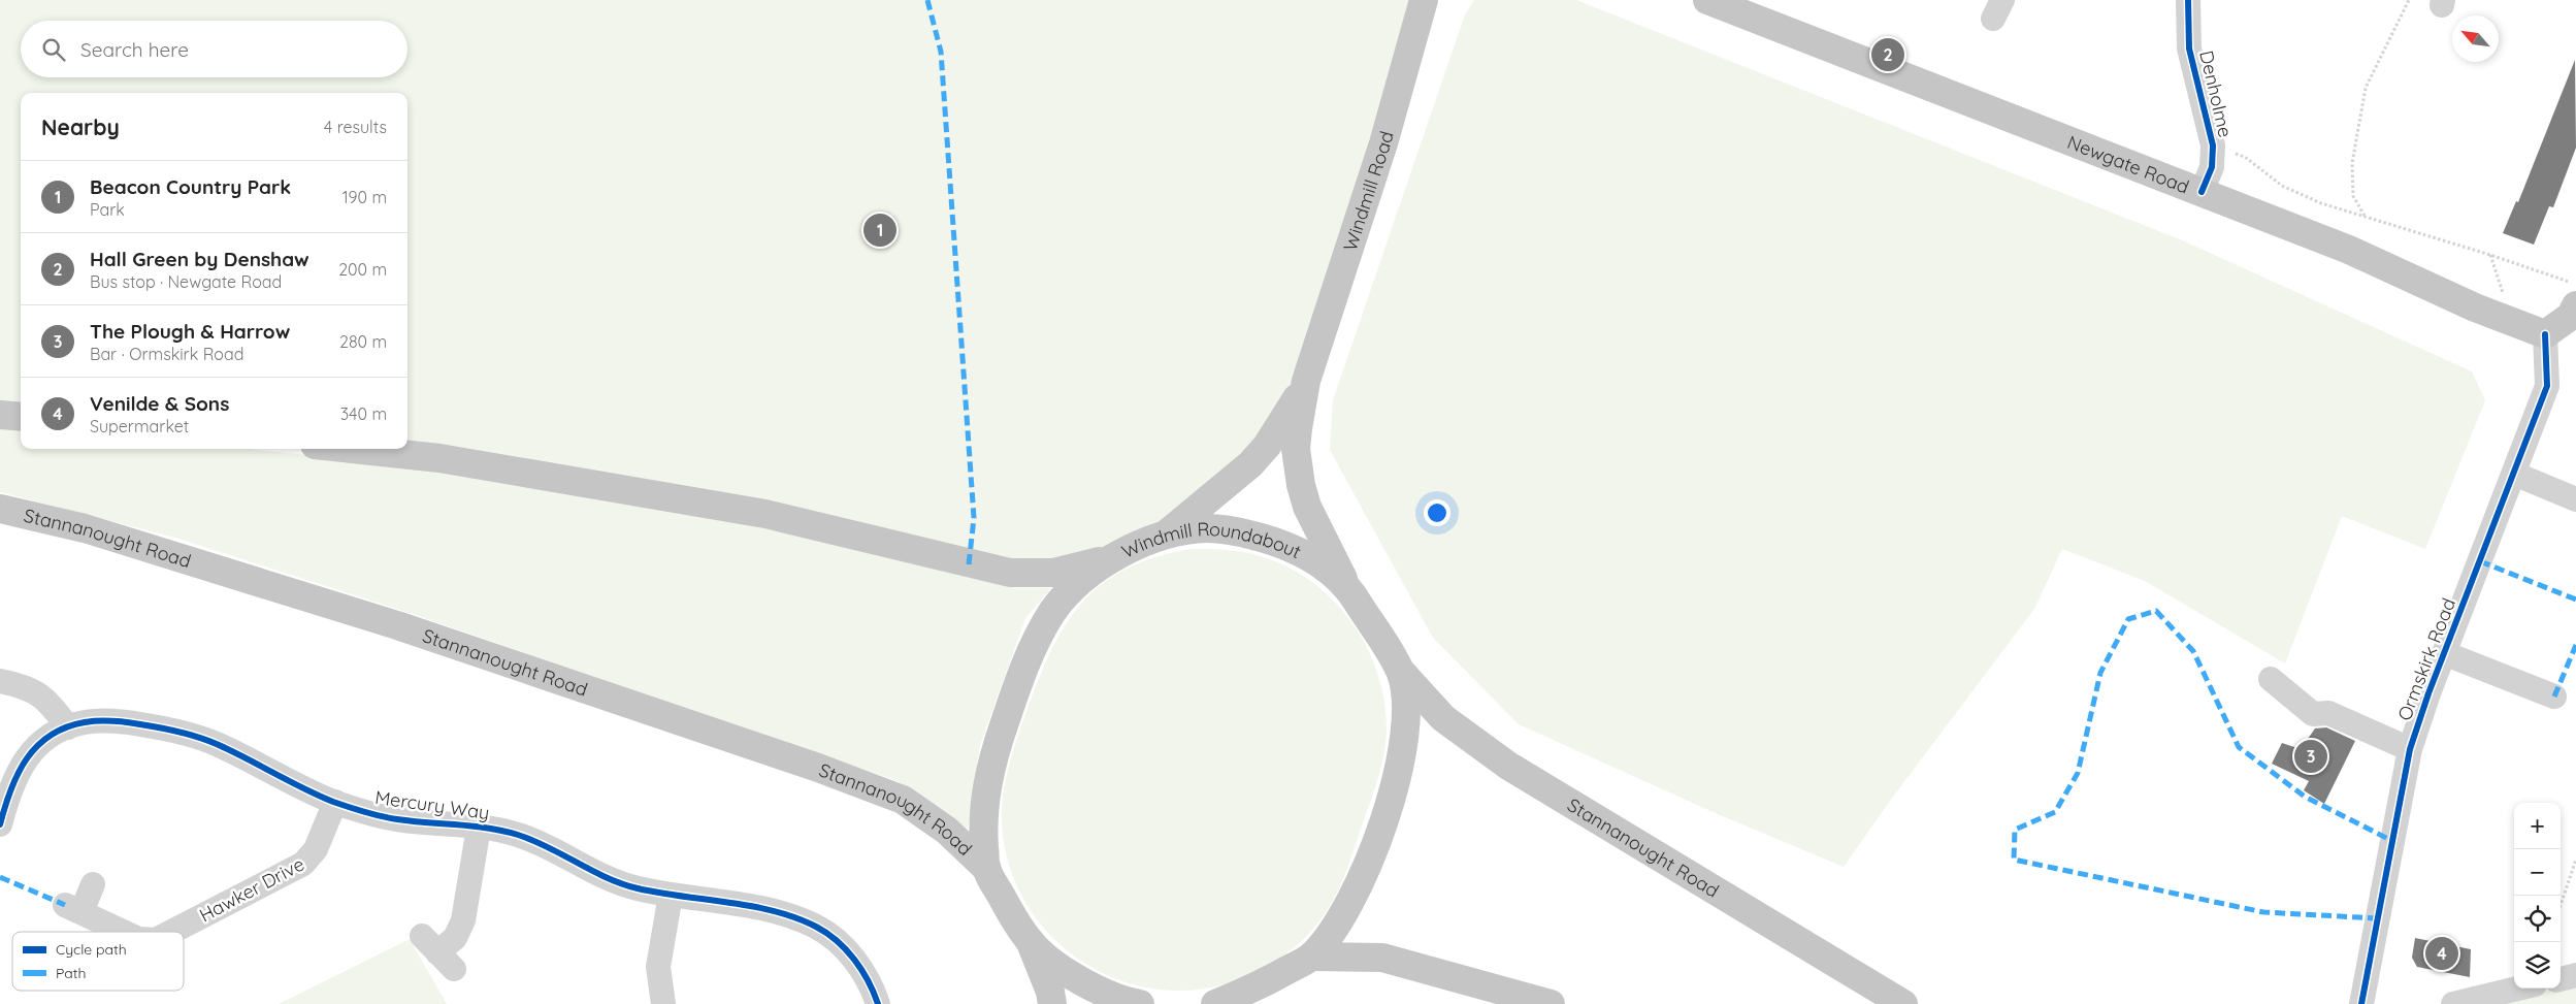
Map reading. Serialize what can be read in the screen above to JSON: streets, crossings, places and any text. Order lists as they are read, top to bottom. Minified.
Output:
{"streets":{"main road":["Newgate Road","Windmill Road","Stannanought Road","Windmill Roundabout"],"street":["Denholme","Ormskirk Road","Mercury Way","Hawker Drive"]},"crossings":[["Denholme","Newgate Road"],["Newgate Road","Ormskirk Road"],["Windmill Road","Windmill Roundabout"],["Stannanought Road","Windmill Roundabout"],["Mercury Way","Hawker Drive"]],"legend":["Cycle path","Path"],"north":"top left","page":{"search":"Search here","pins":["2","1","3","4"],"heading":["Nearby","4 results"],"list":[{"mark":"1","name":"Beacon Country Park","note":"Park","value":"190 m"},{"mark":"2","name":"Hall Green by Denshaw","note":"Bus stop · Newgate Road","value":"200 m"},{"mark":"3","name":"The Plough & Harrow","note":"Bar · Ormskirk Road","value":"280 m"},{"mark":"4","name":"Venilde & Sons","note":"Supermarket","value":"340 m"}],"map_buttons":["+","−"]}}
